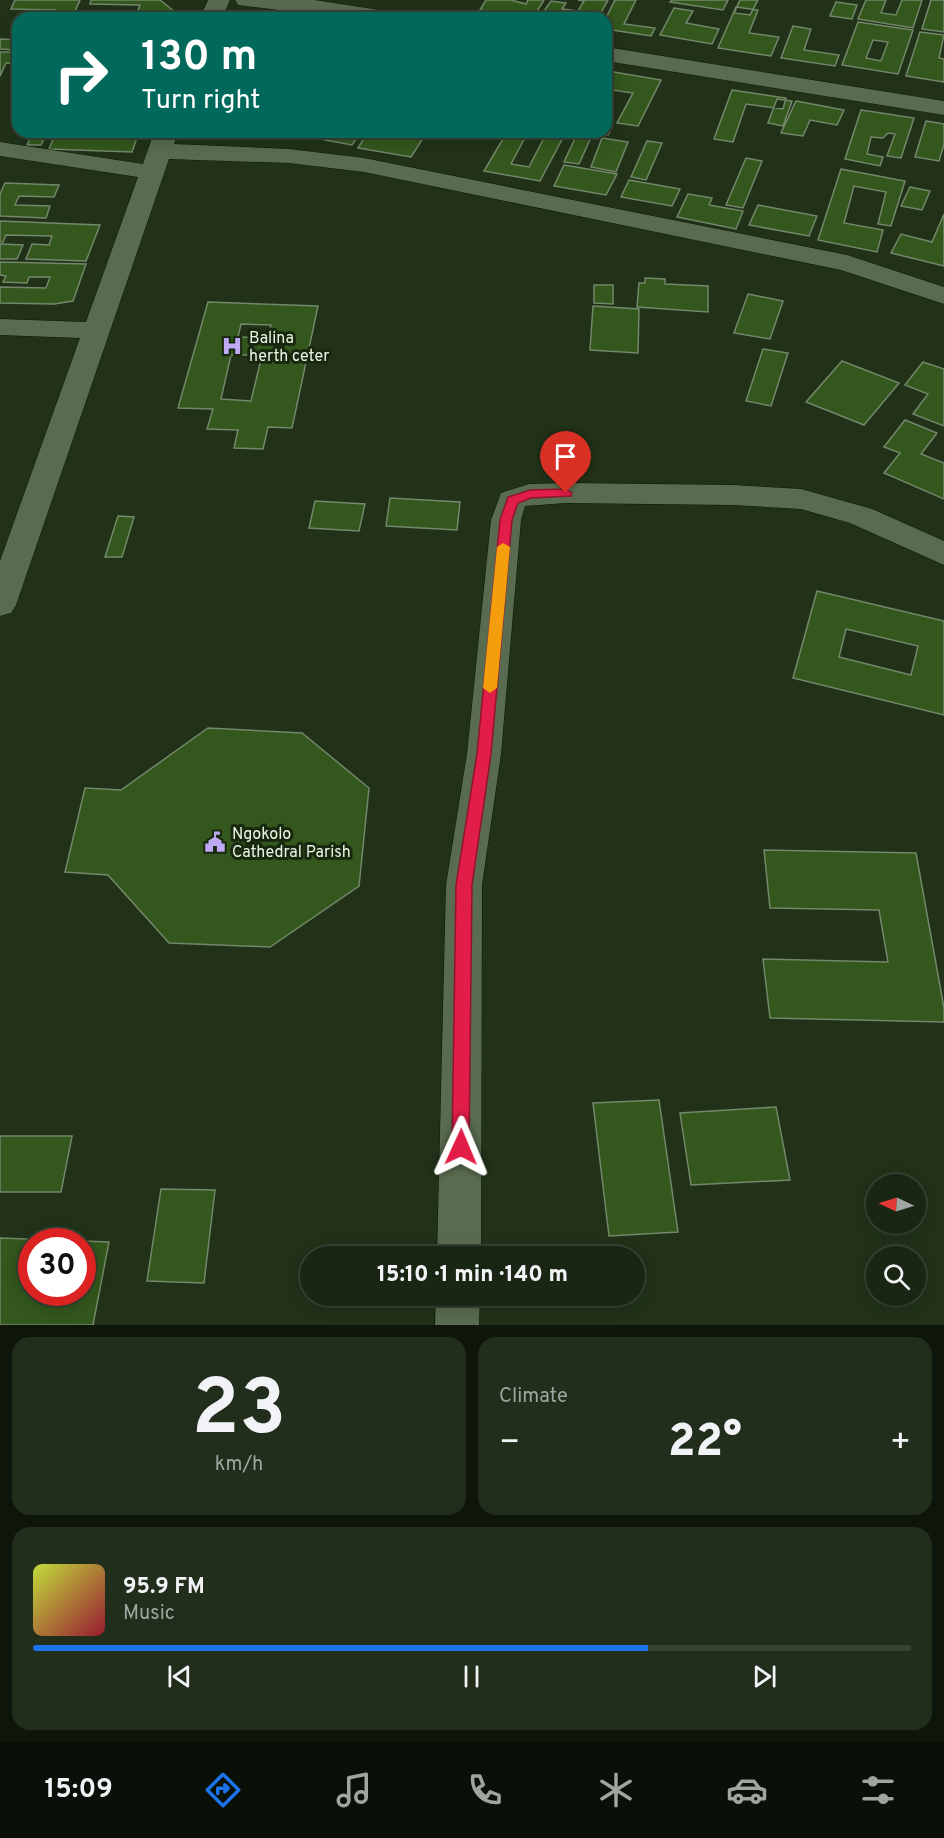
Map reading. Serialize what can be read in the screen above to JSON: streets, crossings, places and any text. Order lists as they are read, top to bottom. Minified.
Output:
{"places":{"hospital":["Balina herth ceter"],"public building":["Ngokolo Cathedral Parish"]},"north":"left","page":{"turn":["130 m","Turn right"],"limit":"30","trip":"15:10 · 1 min · 140 m","tile":[["23","km/h"],"Climate"],"heat":["−","22°","+"],"song":["95.9 FM","Music"],"tabs":"15:09"}}
